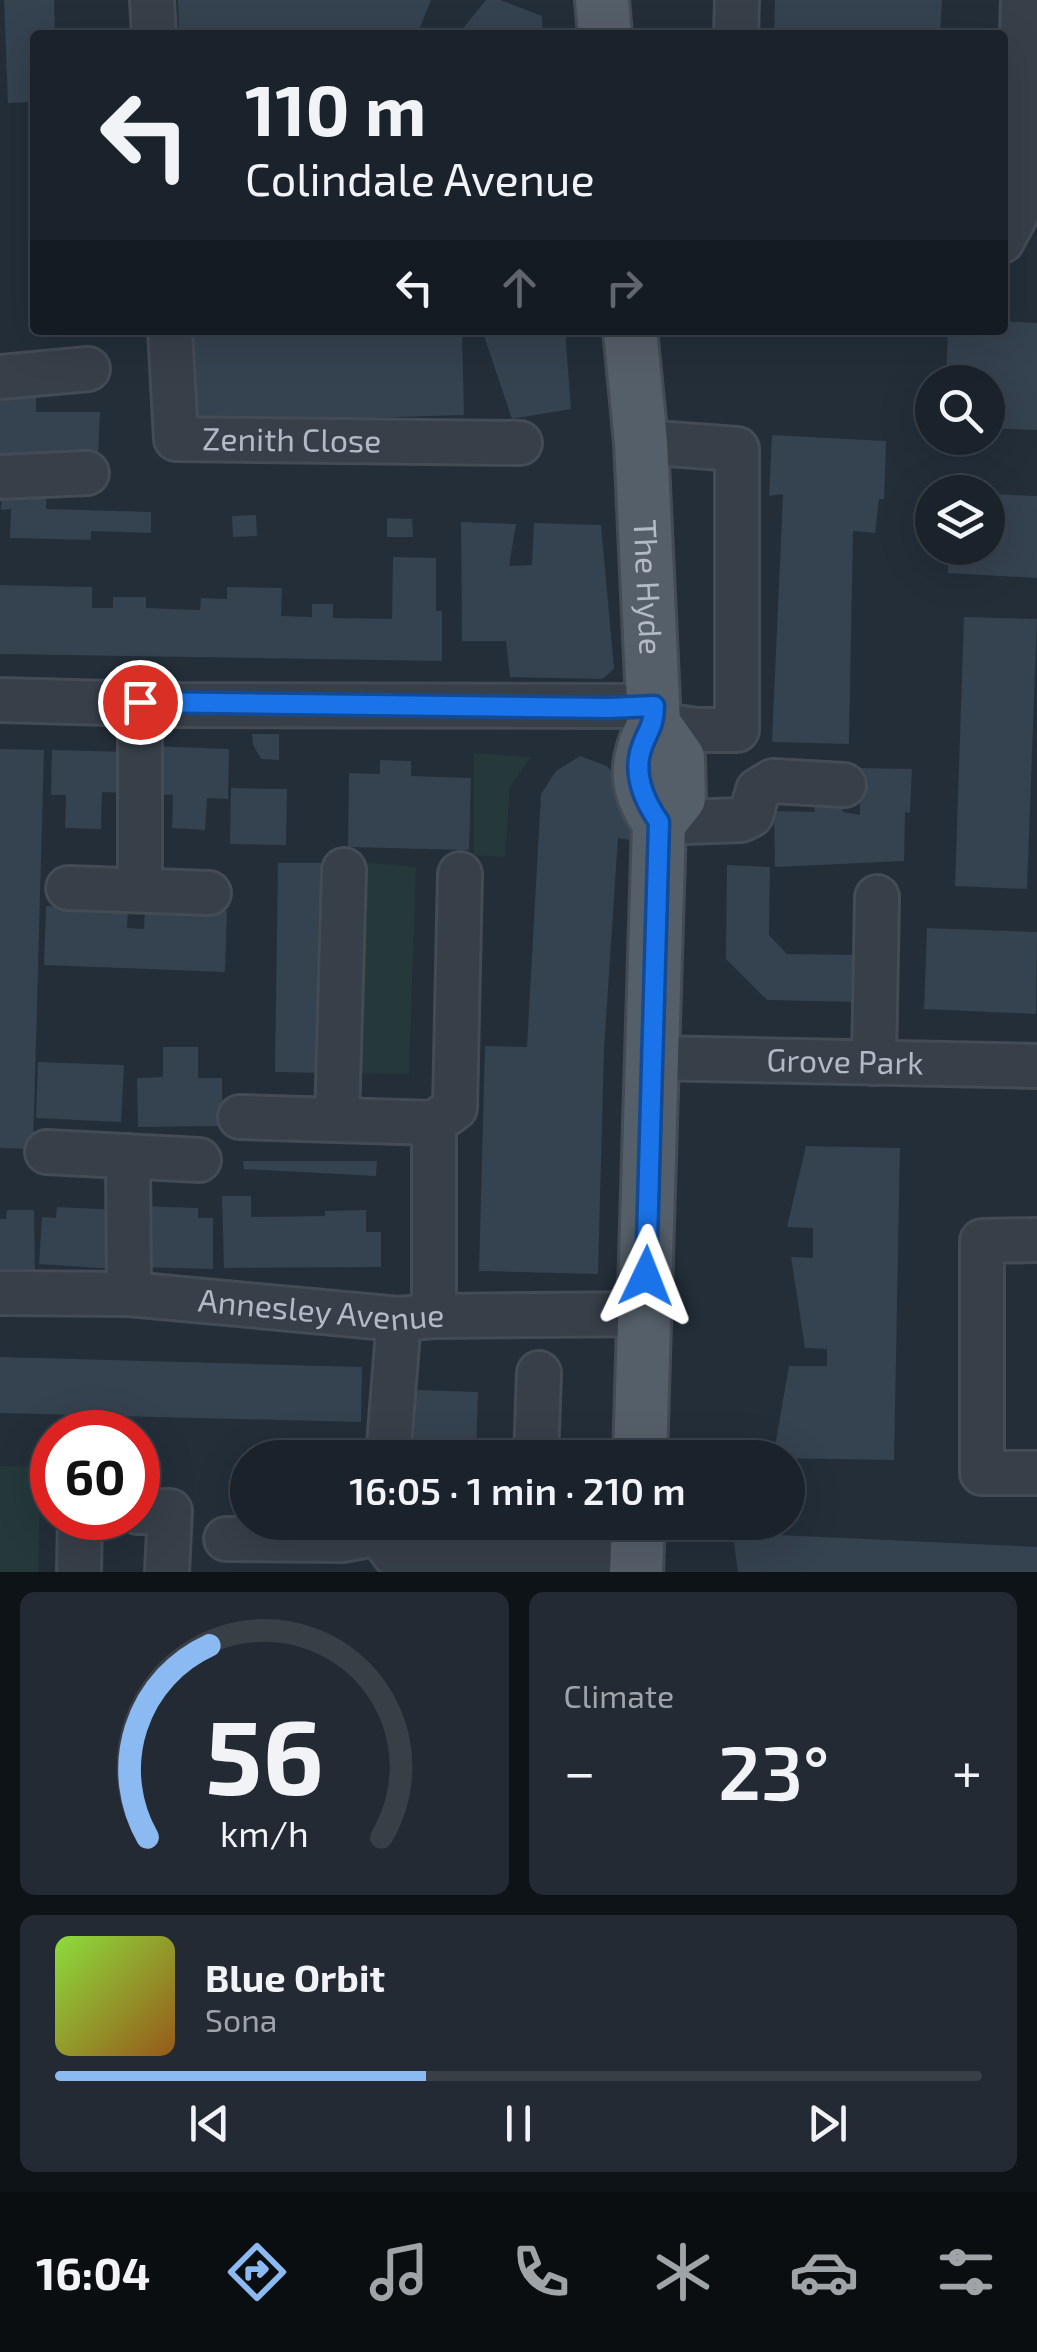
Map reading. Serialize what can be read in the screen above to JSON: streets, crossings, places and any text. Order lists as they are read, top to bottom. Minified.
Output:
{"streets":{"main road":["The Hyde"],"street":["Zenith Close","Grove Park","Annesley Avenue"]},"crossings":[["The Hyde","Grove Park"],["The Hyde","Annesley Avenue"]],"page":{"turn":["110 m","Colindale Avenue"],"limit":"60","trip":"16:05 · 1 min · 210 m","tile":"Climate","heat":["−","23°","+"],"song":["Blue Orbit","Sona"],"tabs":"16:04","gauge":["56","km/h"]}}
